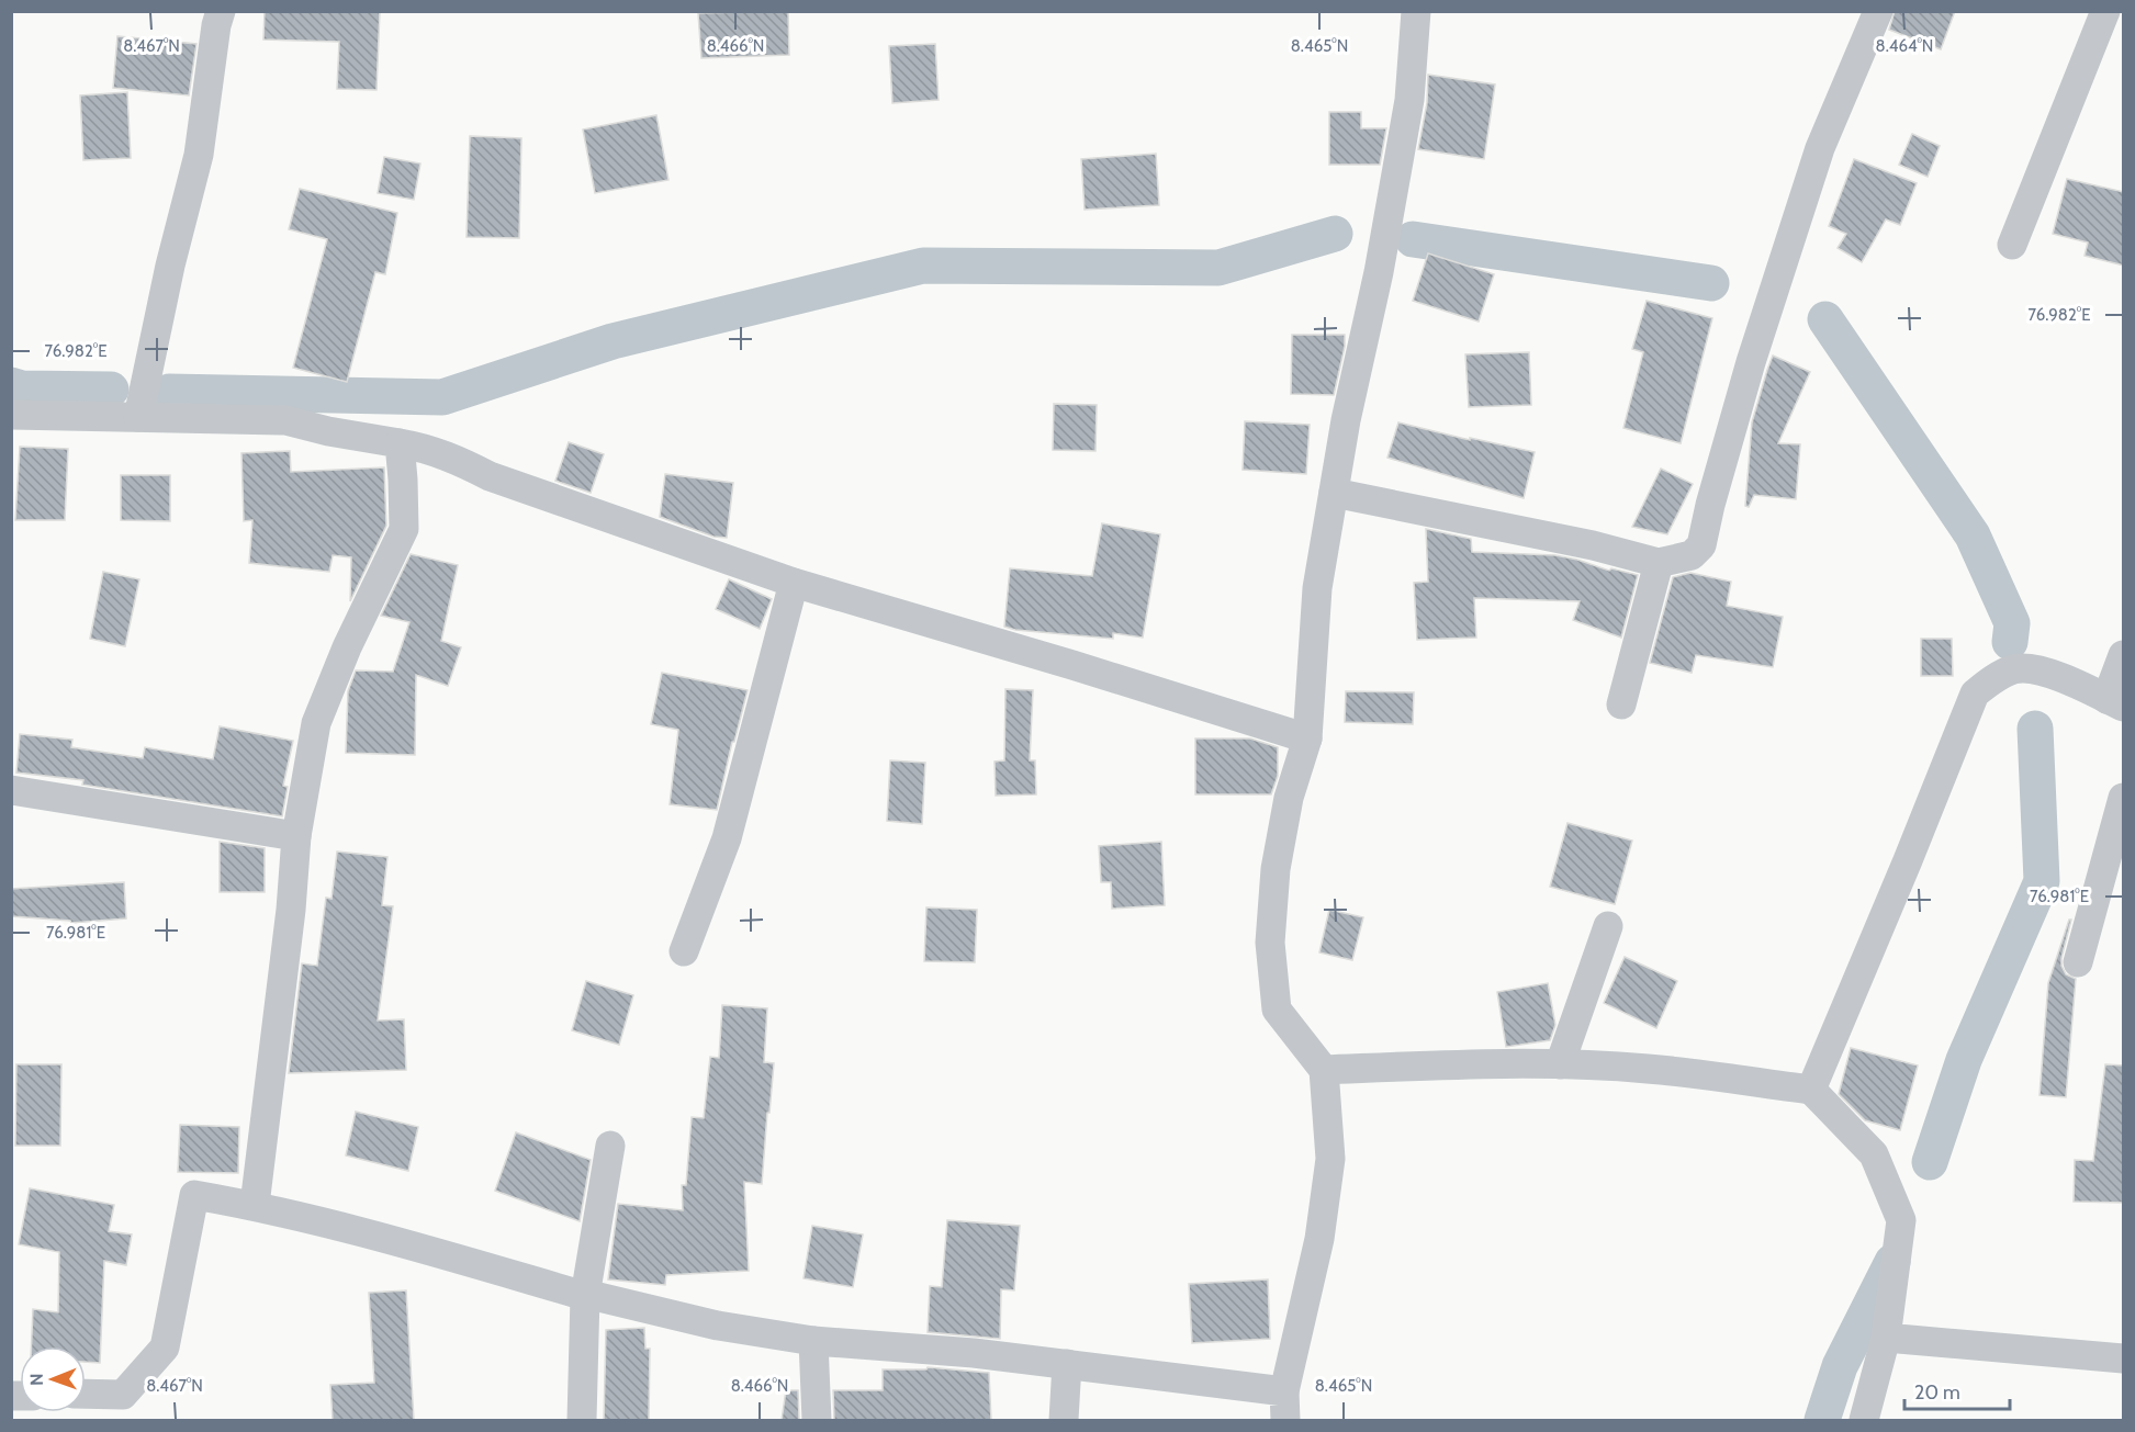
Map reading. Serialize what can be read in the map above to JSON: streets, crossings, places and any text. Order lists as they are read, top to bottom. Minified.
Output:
{"scale_bar":"20 m","north":"left","coordinates":["8.467°N","8.466°N","8.465°N","8.464°N","76.982°E","76.981°E"]}
